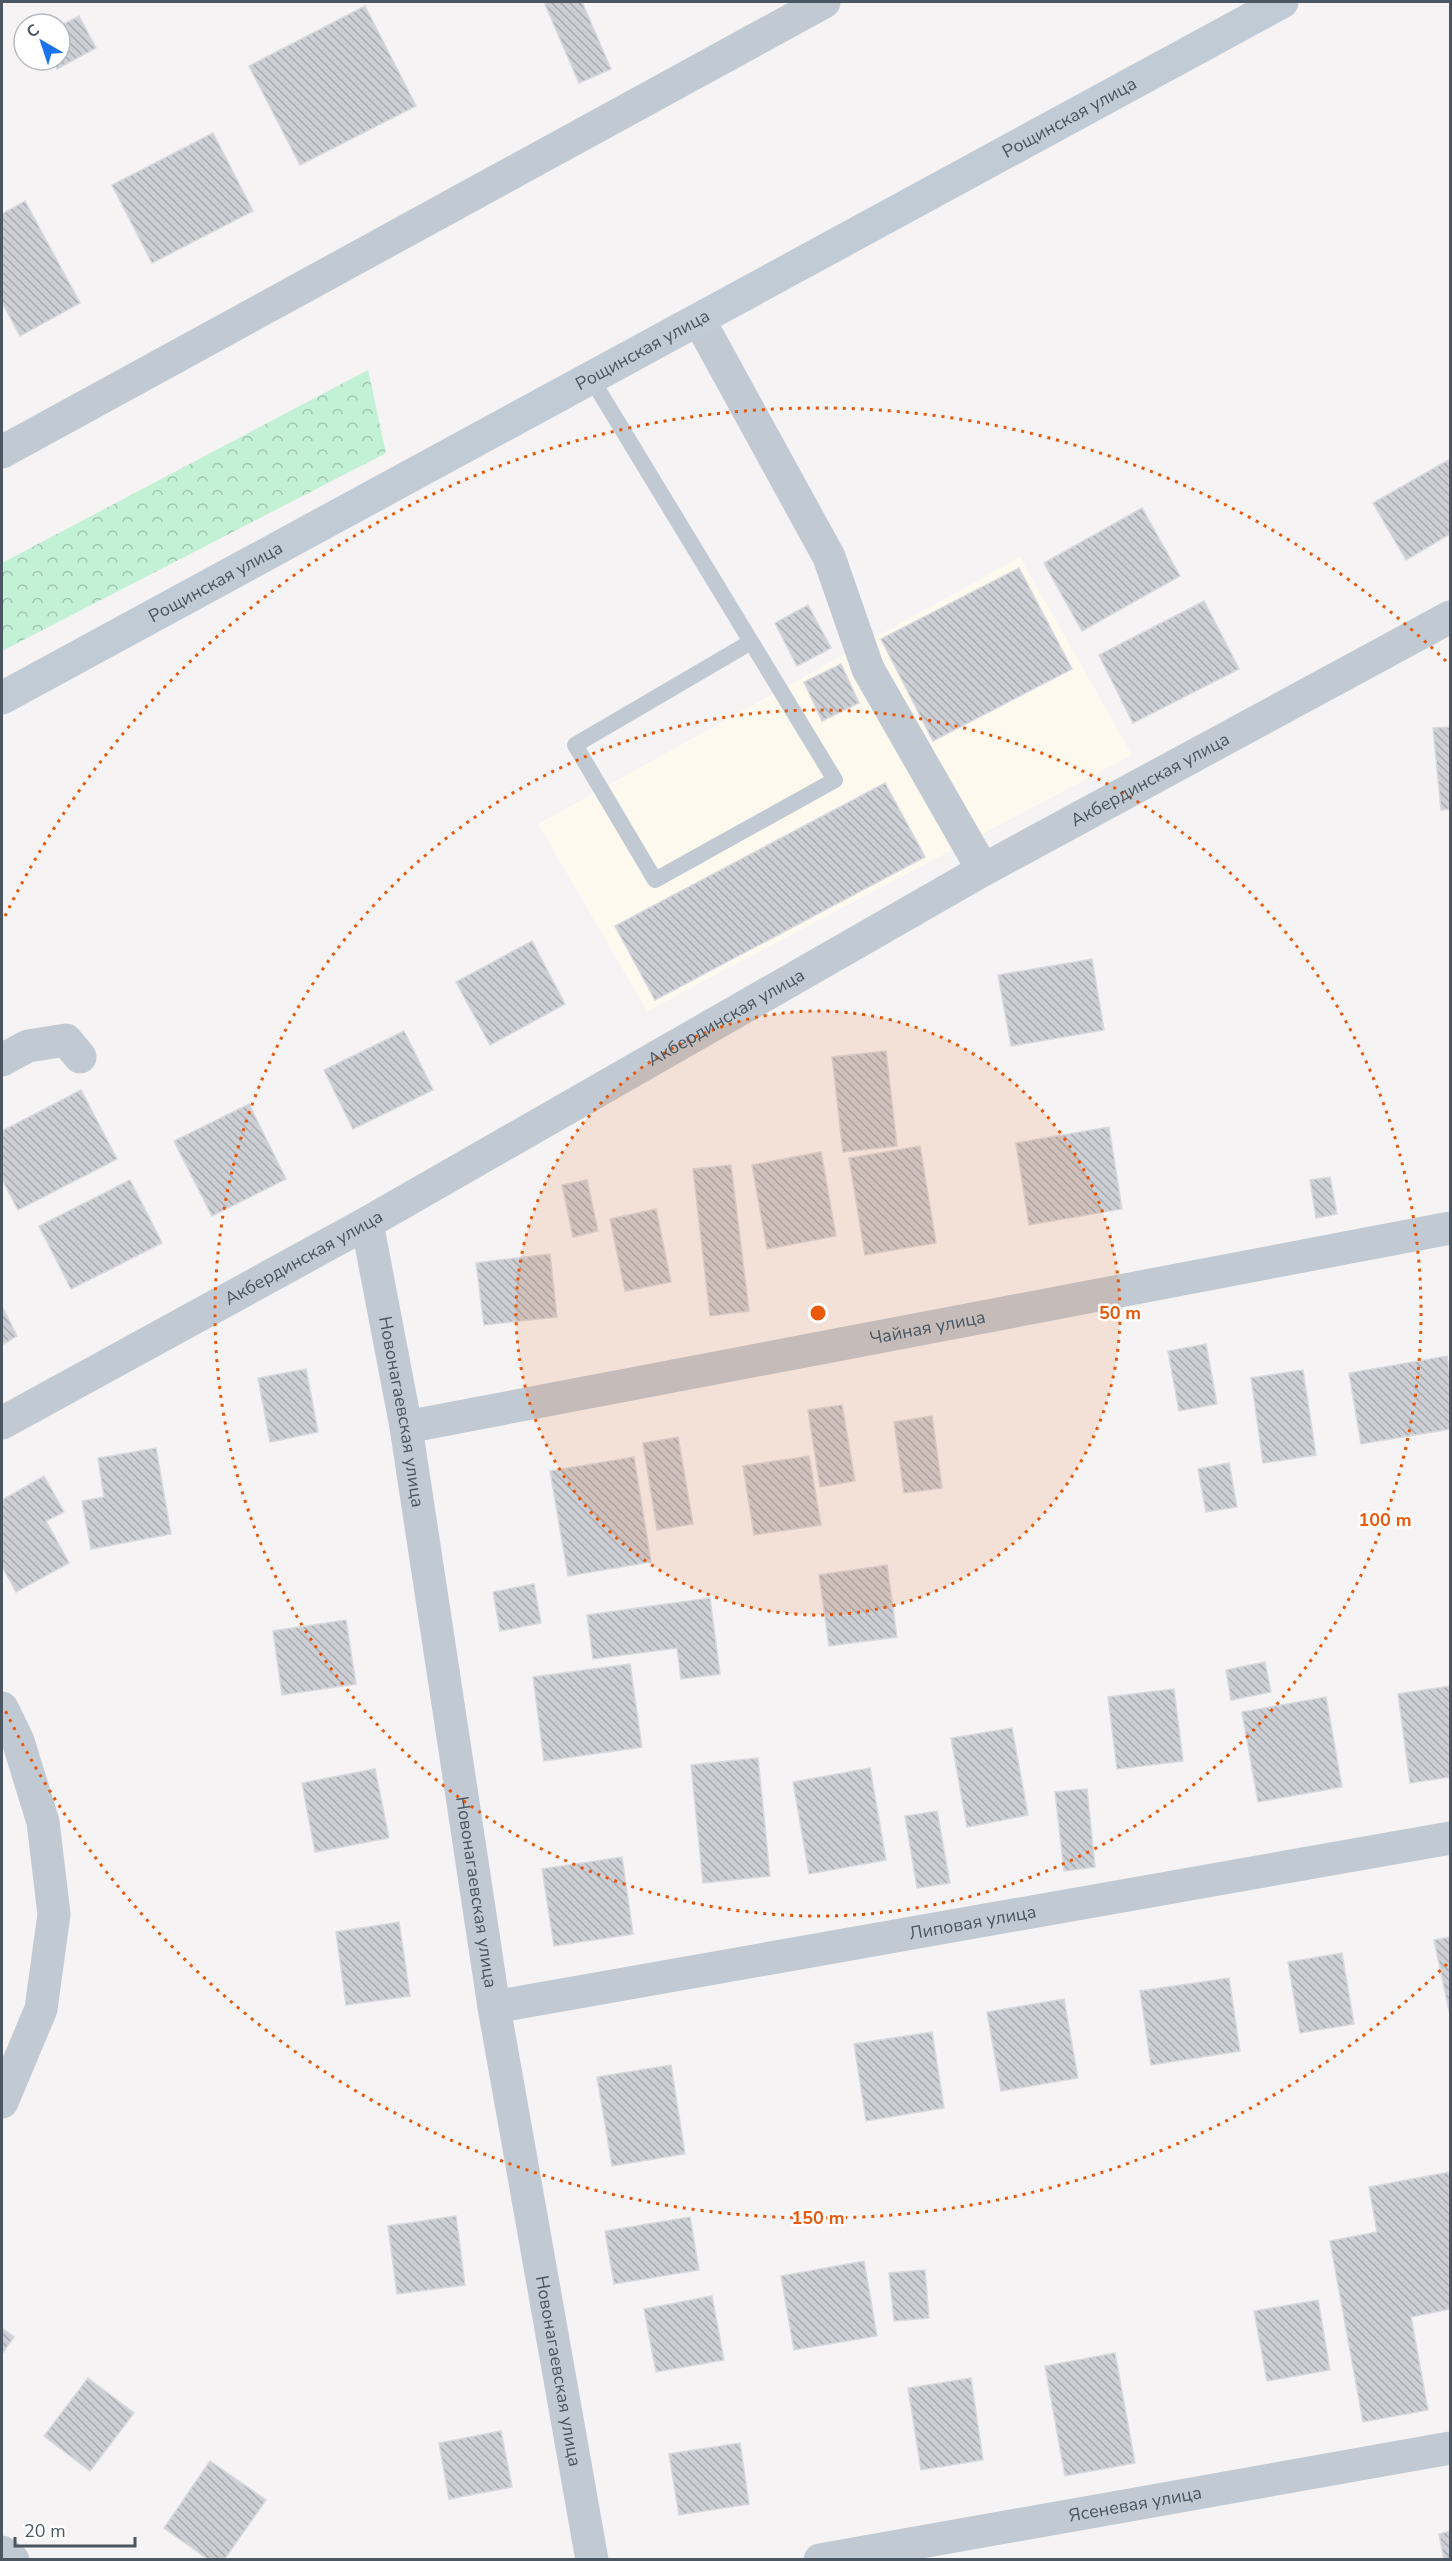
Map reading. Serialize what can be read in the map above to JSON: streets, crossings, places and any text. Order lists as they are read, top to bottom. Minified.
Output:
{"streets":{"street":["Рощинская улица","Акбердинская улица","Чайная улица","Новонагаевская улица","Липовая улица","Ясеневая улица"]},"crossings":[["Акбердинская улица","Новонагаевская улица"],["Чайная улица","Новонагаевская улица"],["Новонагаевская улица","Липовая улица"]],"scale_bar":"20 m","north":"top left","rings":["50 m","100 m","150 m"]}
